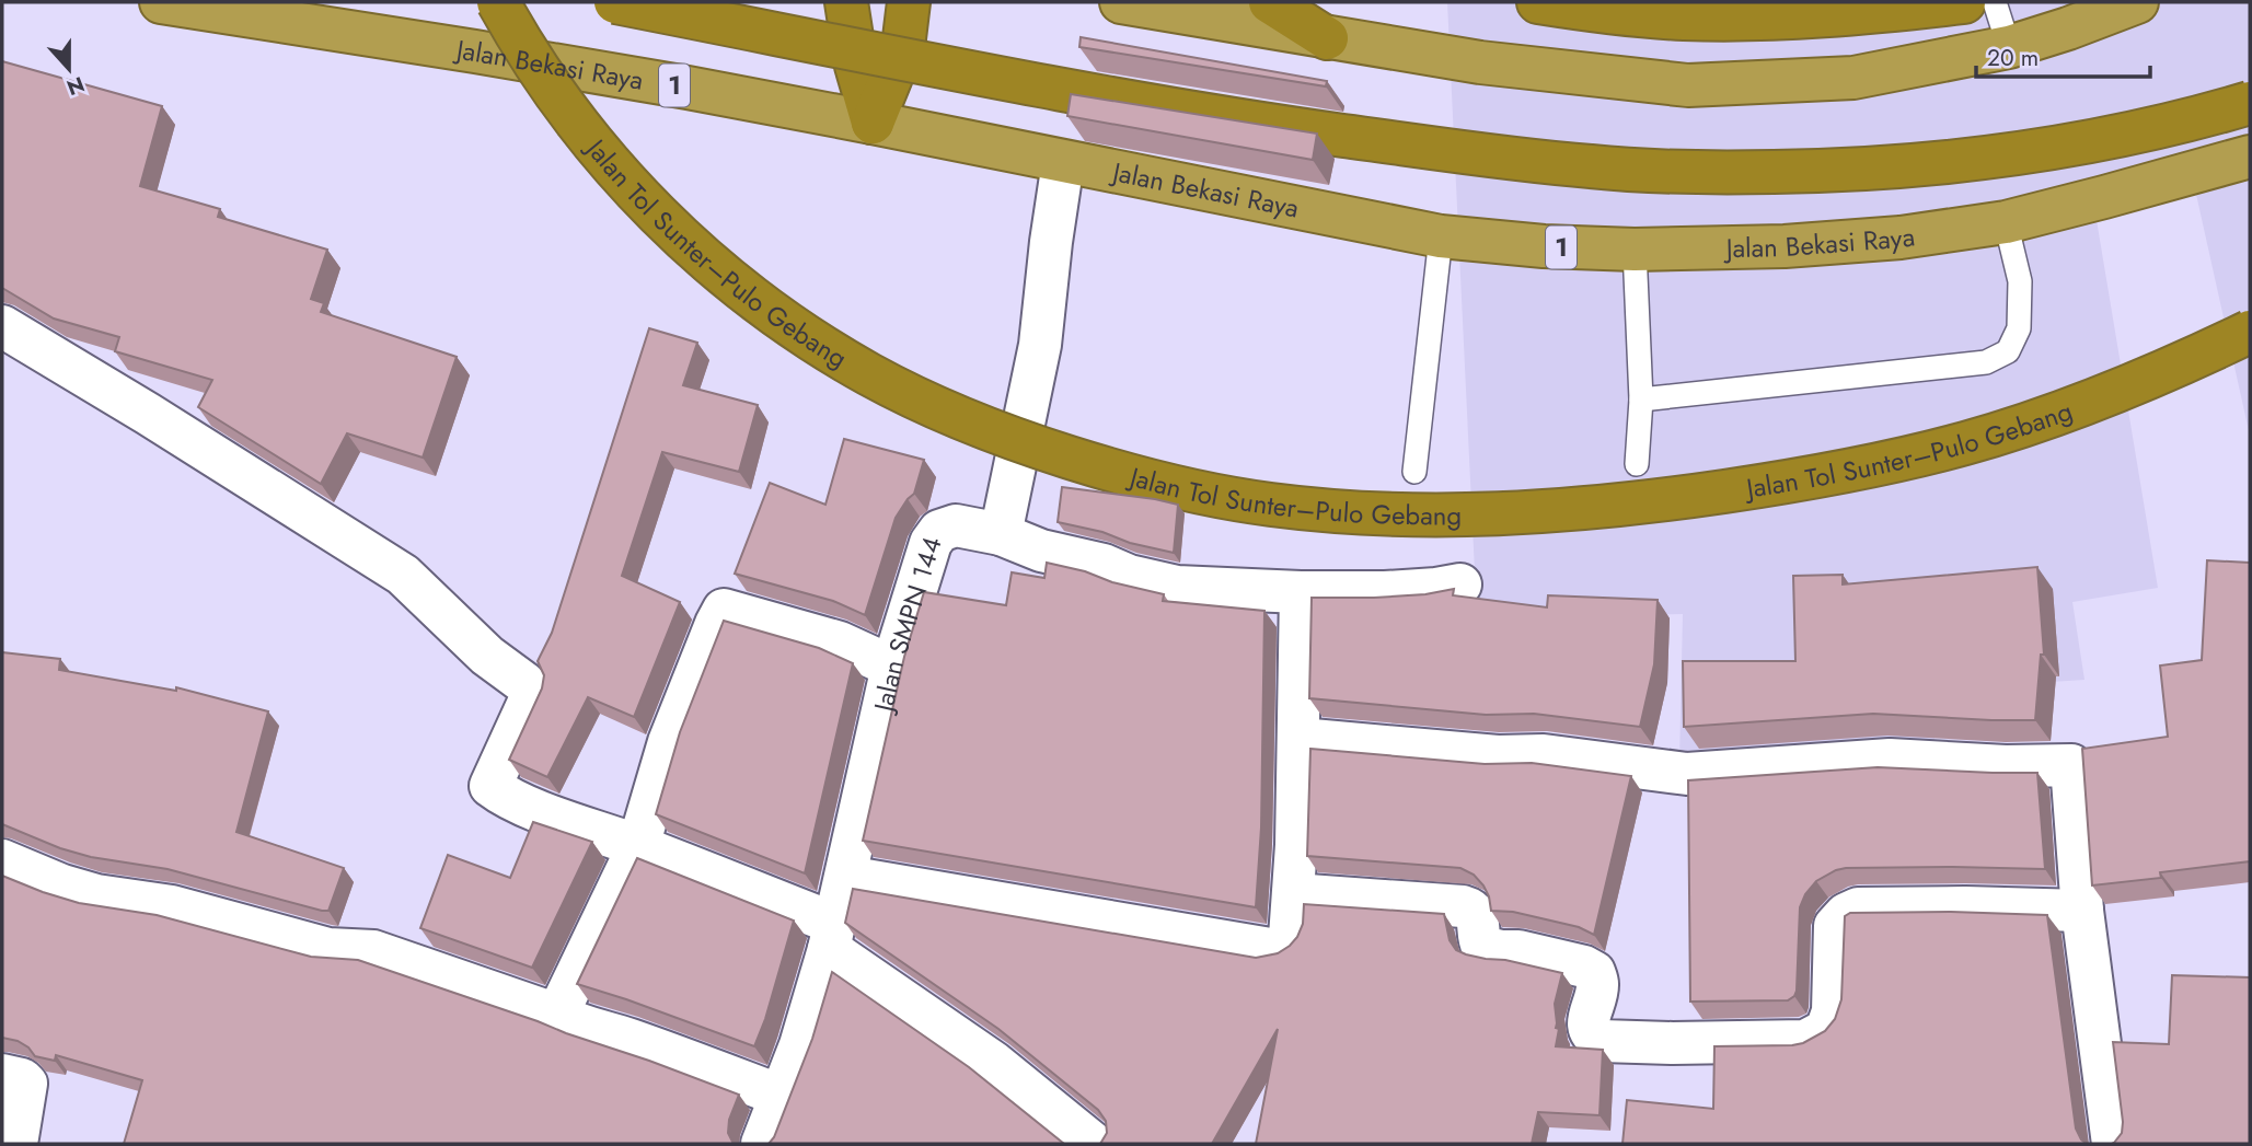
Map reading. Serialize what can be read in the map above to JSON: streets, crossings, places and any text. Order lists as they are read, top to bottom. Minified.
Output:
{"streets":{"highway":["Jalan Bekasi Raya","1","Jalan Tol Sunter–Pulo Gebang"],"street":["Jalan SMPN 144"]},"scale_bar":"20 m","north":"bottom"}
